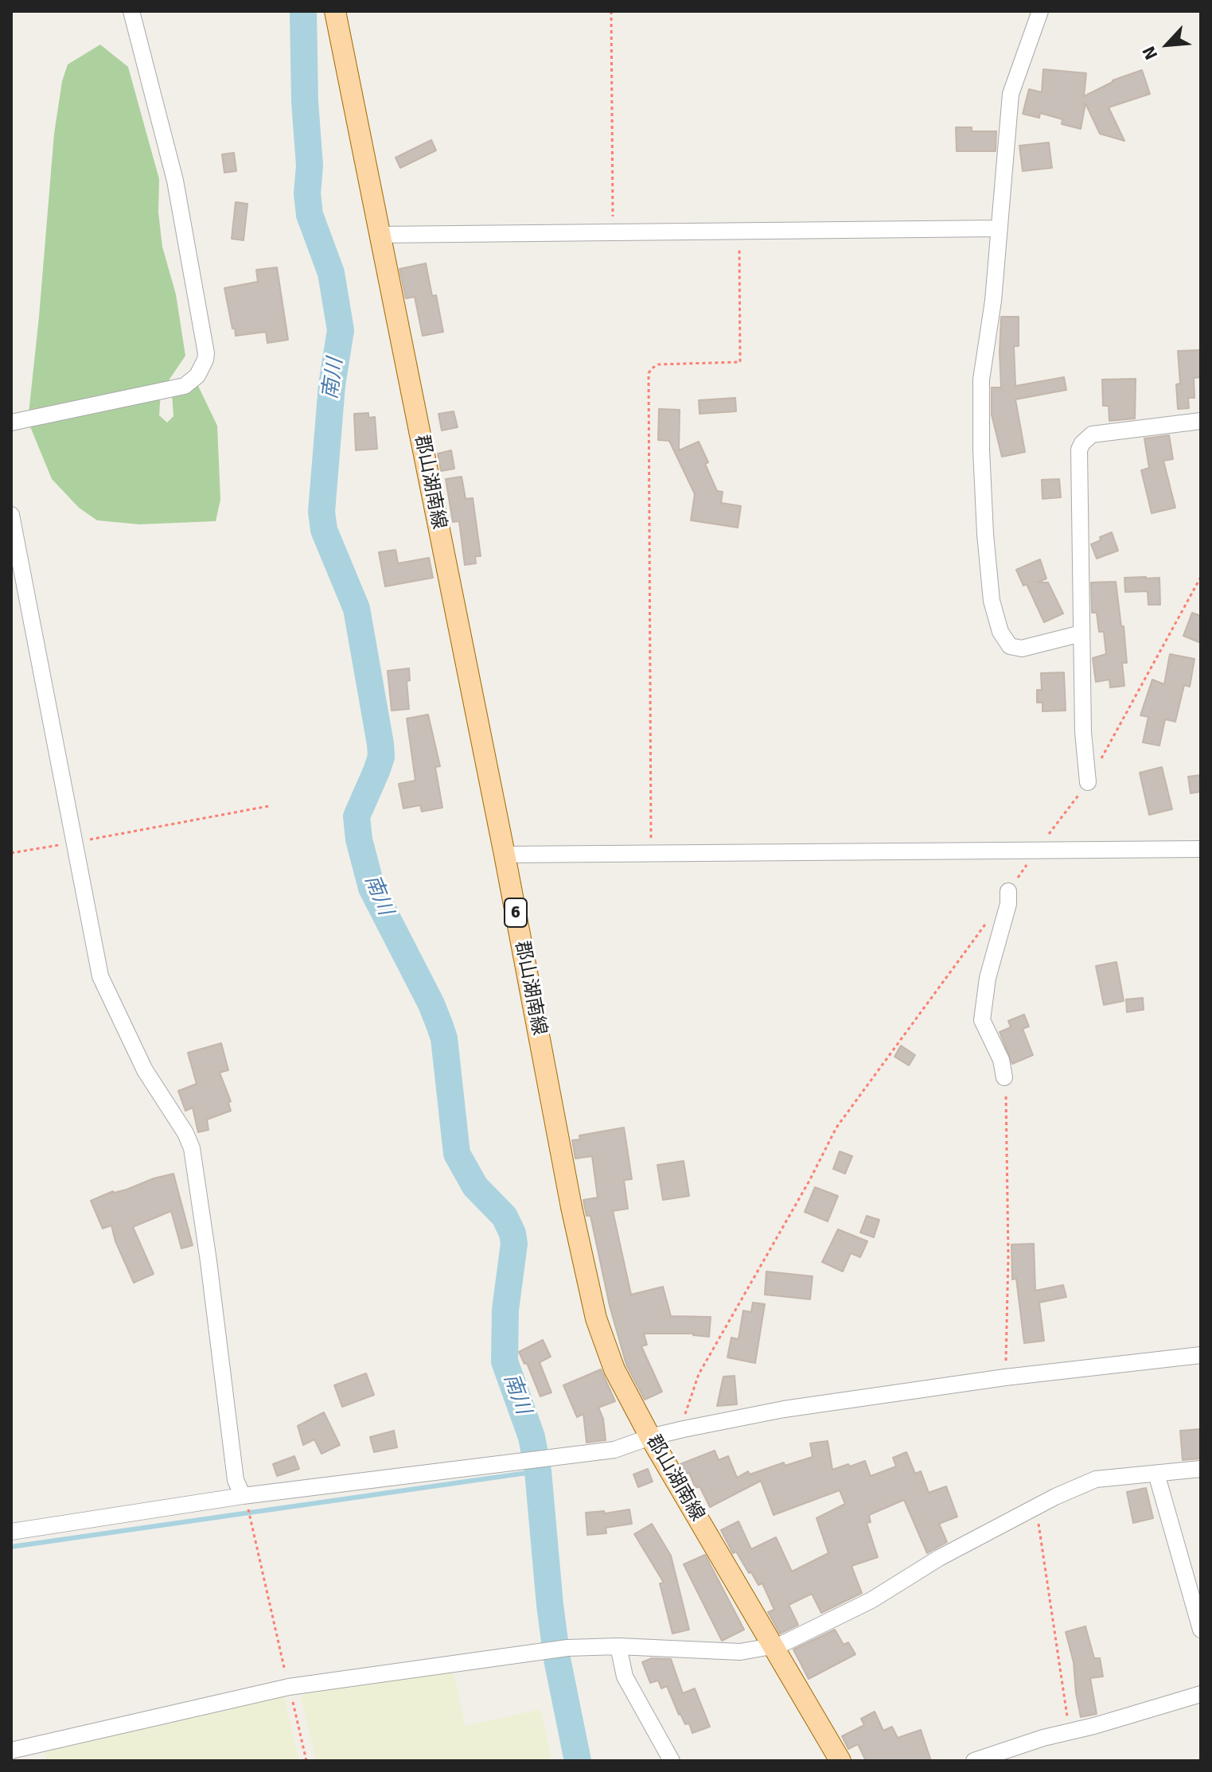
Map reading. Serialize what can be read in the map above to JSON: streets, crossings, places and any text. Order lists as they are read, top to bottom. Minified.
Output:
{"streets":{"main road":["郡山湖南線","6"]},"water":["南川"],"north":"bottom left"}
